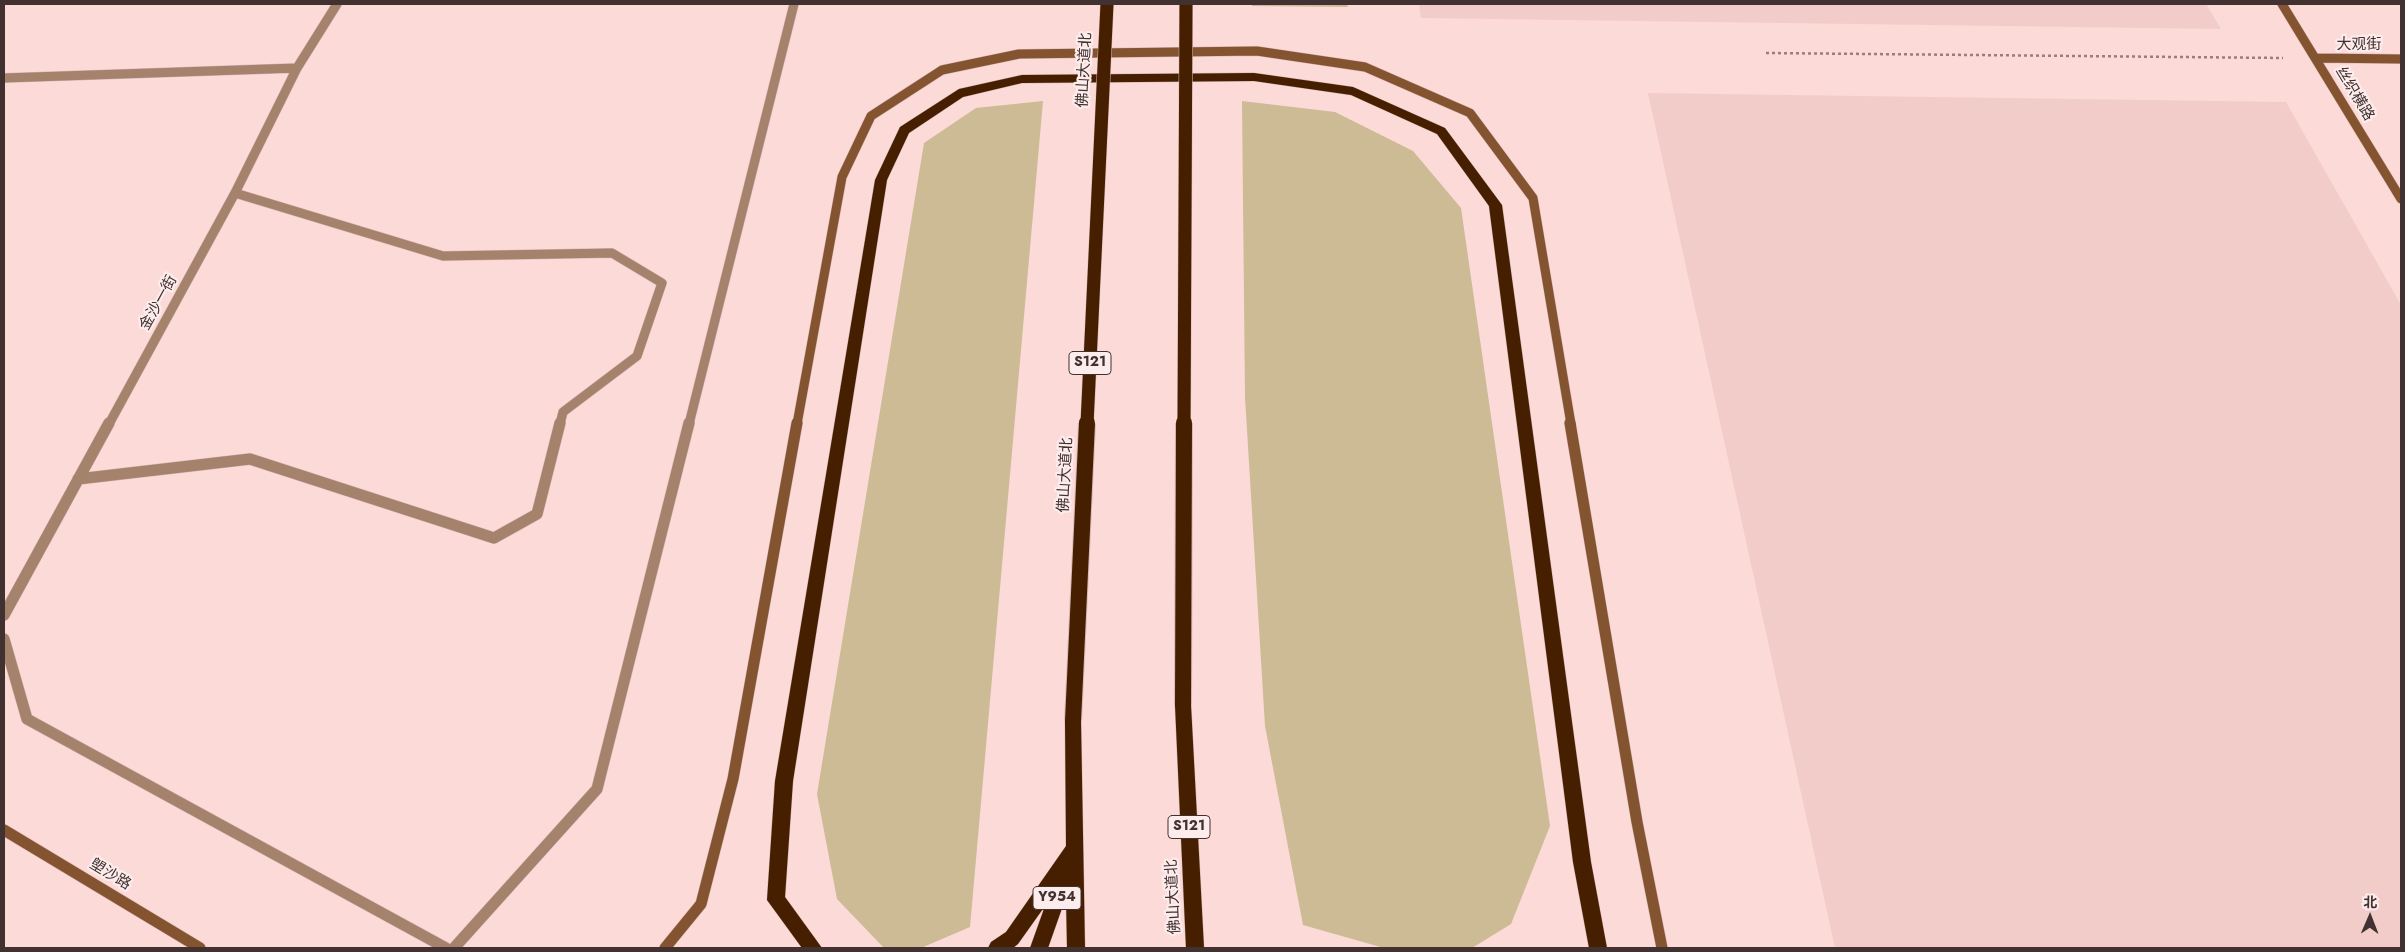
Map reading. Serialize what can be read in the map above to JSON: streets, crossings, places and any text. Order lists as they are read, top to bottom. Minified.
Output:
{"streets":{"highway":["佛山大道北","S121","Y954"],"main road":["大观街","丝织横路","塱沙路"],"street":["金沙一街"]},"crossings":[["大观街","丝织横路"],["佛山大道北","Y954"]],"north":"top"}
